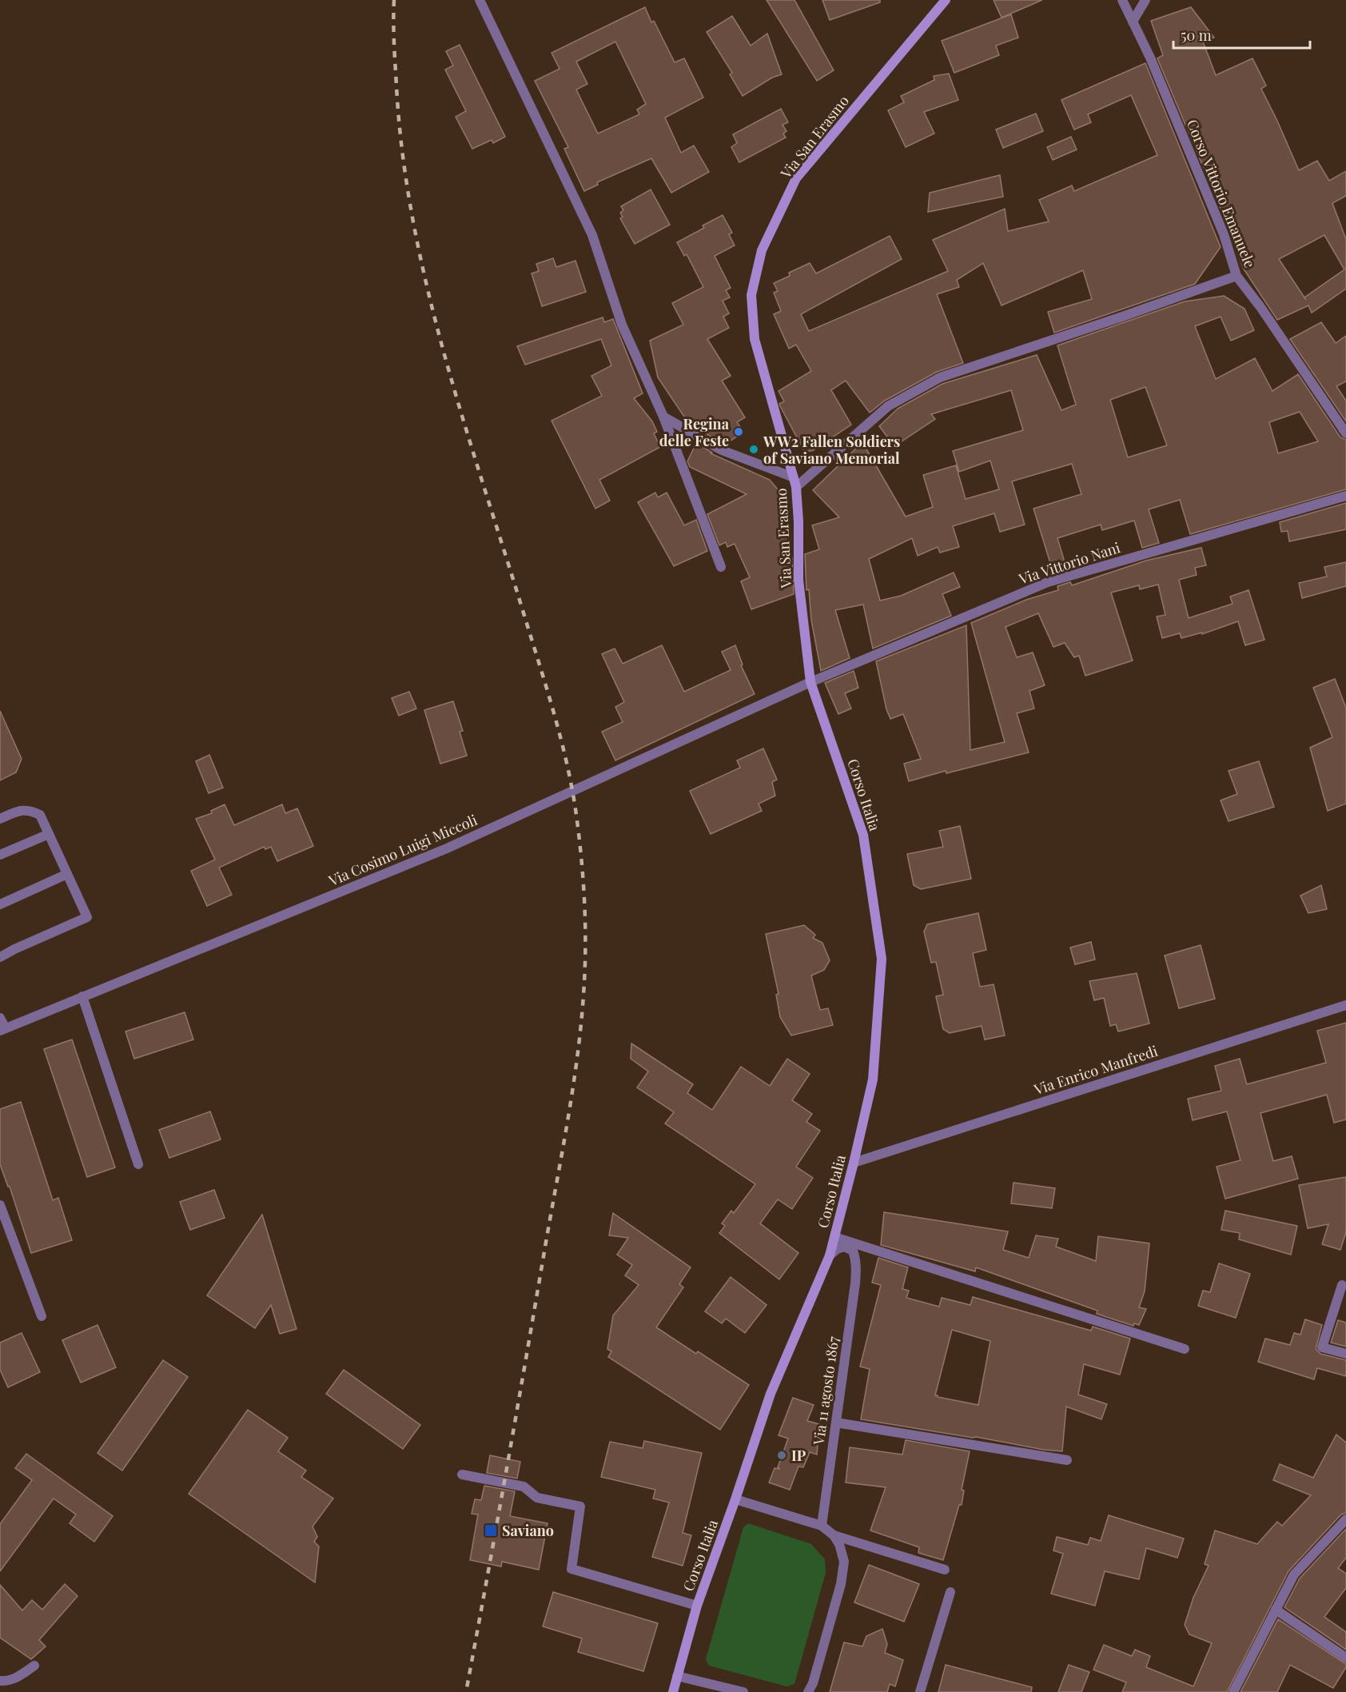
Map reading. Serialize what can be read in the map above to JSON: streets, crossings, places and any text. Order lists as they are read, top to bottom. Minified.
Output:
{"streets":{"main road":["Via San Erasmo","Corso Italia"],"street":["Corso Vittorio Emanuele","Via Vittorio Nani","Via Cosimo Luigi Miccoli","Via Enrico Manfredi","Via 11 agosto 1867"]},"crossings":[["Via San Erasmo","Via Vittorio Nani"],["Via San Erasmo","Corso Italia"],["Via San Erasmo","Via Cosimo Luigi Miccoli"],["Via Vittorio Nani","Corso Italia"],["Via Vittorio Nani","Via Cosimo Luigi Miccoli"],["Corso Italia","Via Cosimo Luigi Miccoli"],["Corso Italia","Via Enrico Manfredi"],["Corso Italia","Via 11 agosto 1867"]],"places":{"other":["Regina delle Feste","WW2 Fallen Soldiers of Saviano Memorial","IP"],"transit":["Saviano"]},"scale_bar":"50 m"}
